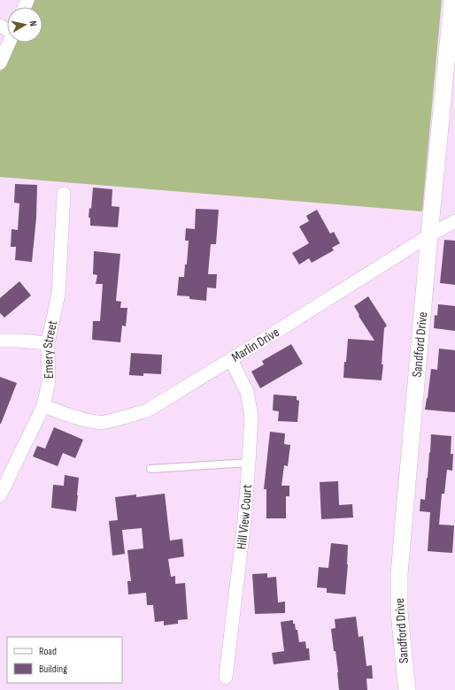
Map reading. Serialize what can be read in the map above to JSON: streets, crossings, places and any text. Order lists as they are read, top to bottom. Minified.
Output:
{"streets":{"street":["Marlin Drive","Sandford Drive","Emery Street","Hill View Court"]},"crossings":[["Marlin Drive","Sandford Drive"],["Marlin Drive","Emery Street"],["Marlin Drive","Hill View Court"]],"legend":["Road","Building"],"north":"right"}
